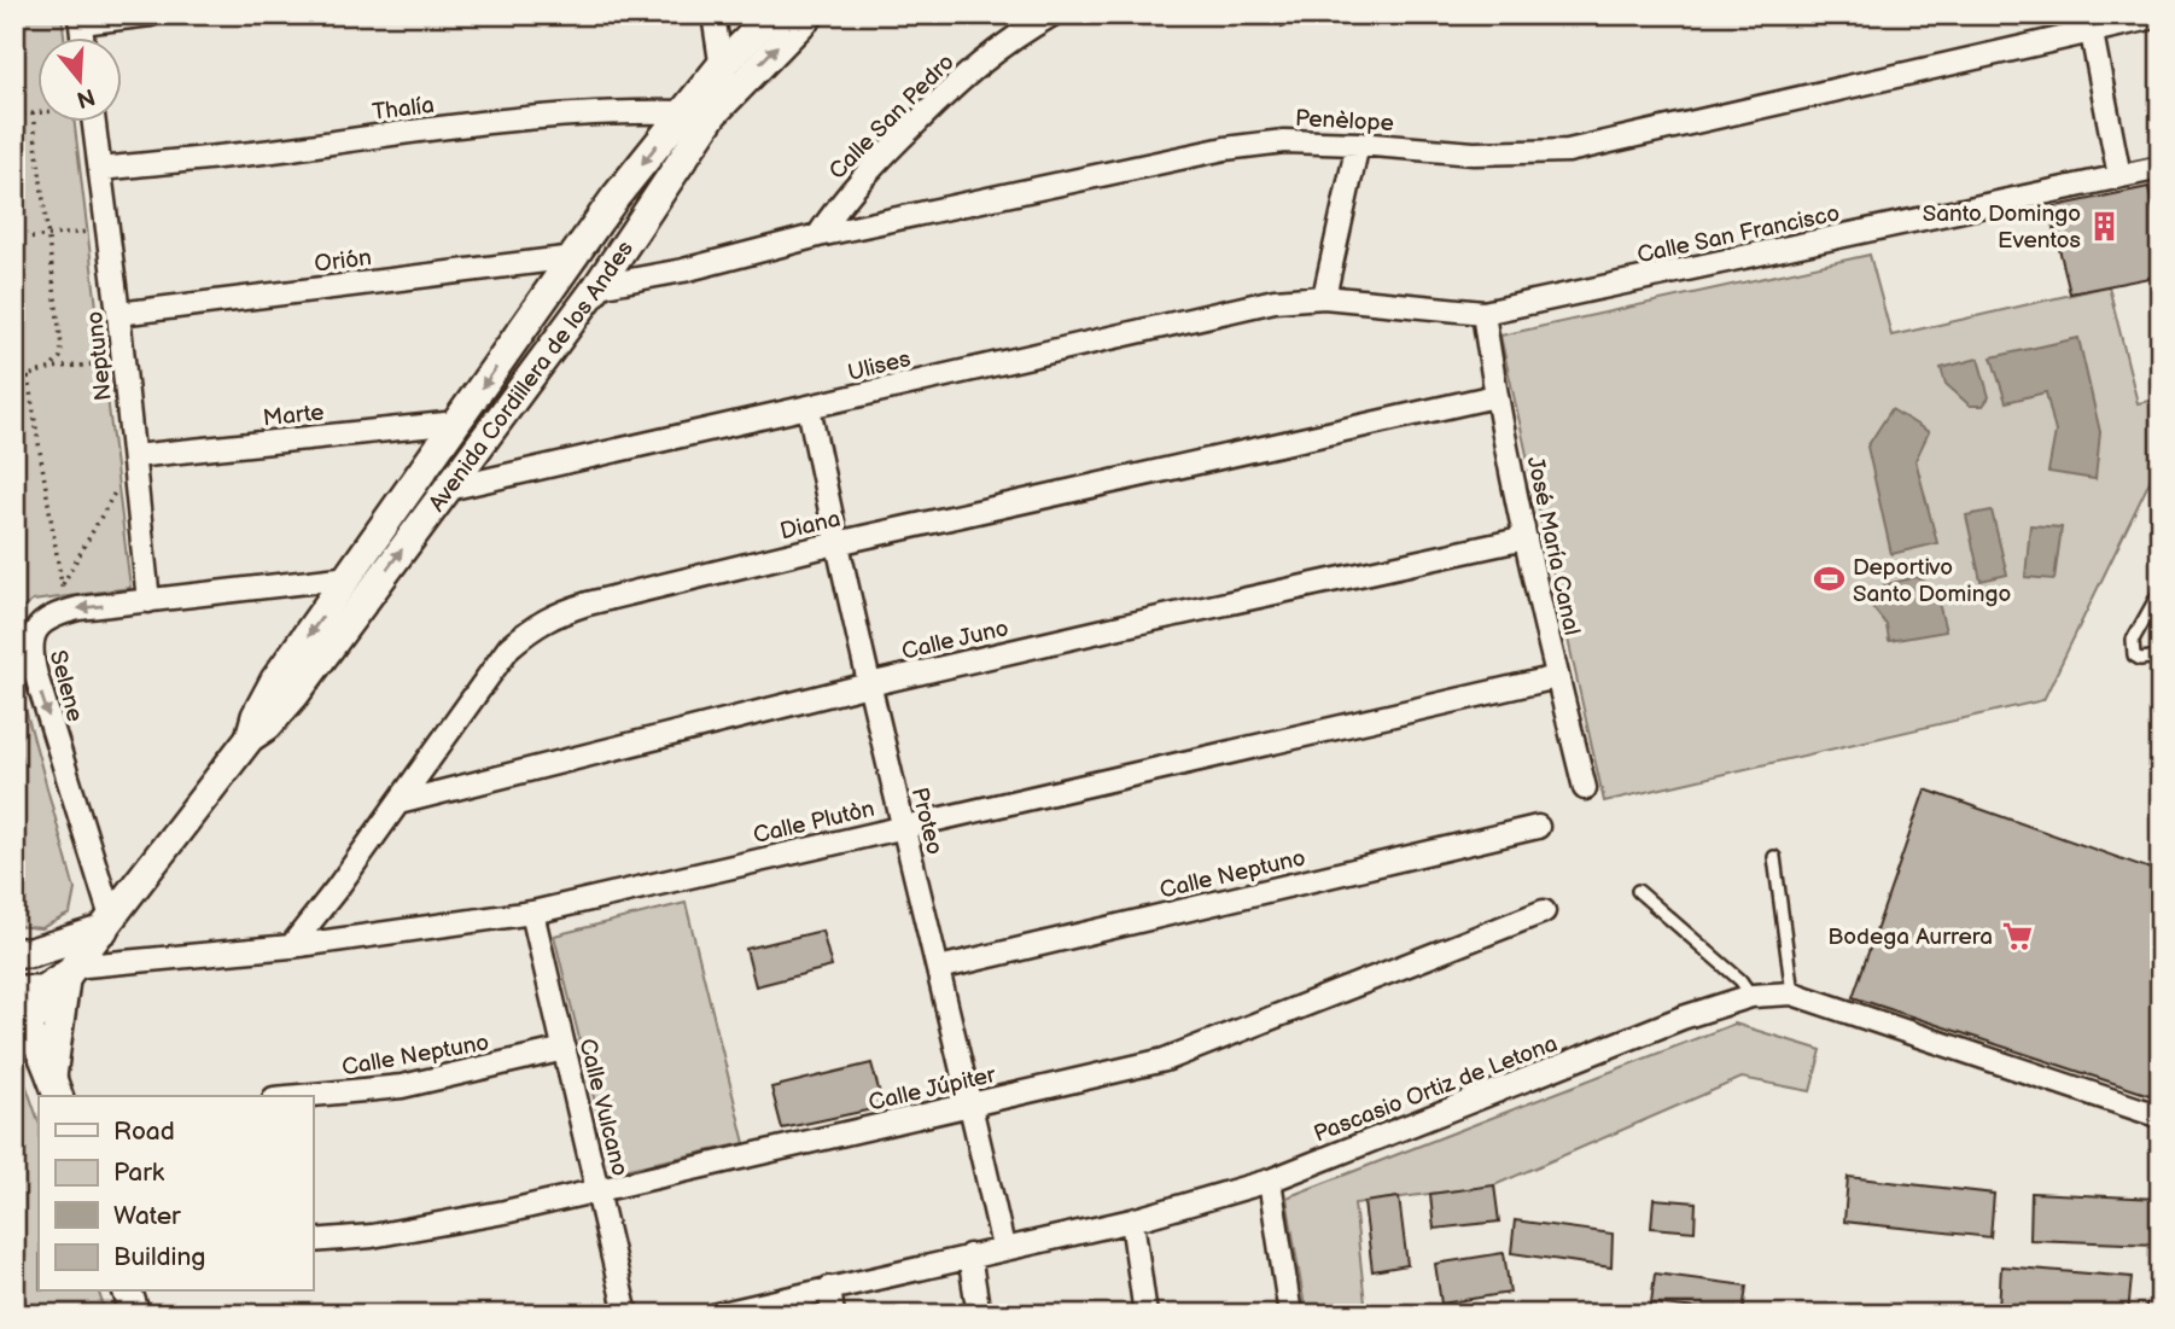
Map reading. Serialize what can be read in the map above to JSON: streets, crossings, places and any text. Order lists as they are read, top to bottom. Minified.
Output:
{"streets":{"street":["Thalía","Calle San Pedro","Penèlope","Calle San Francisco","Orión","Neptuno","Ulises","Avenida Cordillera de los Andes","Marte","Diana","José María Canal","Calle Juno","Selene","Calle Plutòn","Proteo","Calle Neptuno","Calle Júpiter","Pascasio Ortiz de Letona","Calle Vulcano"]},"crossings":[["Thalía","Neptuno"],["Thalía","Avenida Cordillera de los Andes"],["Calle San Pedro","Penèlope"],["Penèlope","Avenida Cordillera de los Andes"],["Calle San Francisco","Ulises"],["Calle San Francisco","José María Canal"],["Orión","Neptuno"],["Orión","Avenida Cordillera de los Andes"],["Neptuno","Marte"],["Ulises","Avenida Cordillera de los Andes"],["Ulises","Proteo"],["Avenida Cordillera de los Andes","Marte"],["Avenida Cordillera de los Andes","Selene"],["Avenida Cordillera de los Andes","Calle Plutòn"],["Diana","José María Canal"],["Diana","Calle Juno"],["Diana","Calle Plutòn"],["Diana","Proteo"],["José María Canal","Calle Juno"],["José María Canal","Calle Plutòn"],["Calle Juno","Proteo"],["Calle Plutòn","Proteo"],["Calle Plutòn","Calle Vulcano"],["Proteo","Calle Neptuno"],["Proteo","Calle Júpiter"],["Proteo","Pascasio Ortiz de Letona"],["Calle Neptuno","Calle Vulcano"],["Calle Júpiter","Calle Vulcano"]],"one_way":["Selene"],"places":{"building":["Santo Domingo Eventos"],"sports":["Deportivo Santo Domingo"],"supermarket":["Bodega Aurrera"]},"legend":["Road","Park","Water","Building"],"north":"bottom"}
